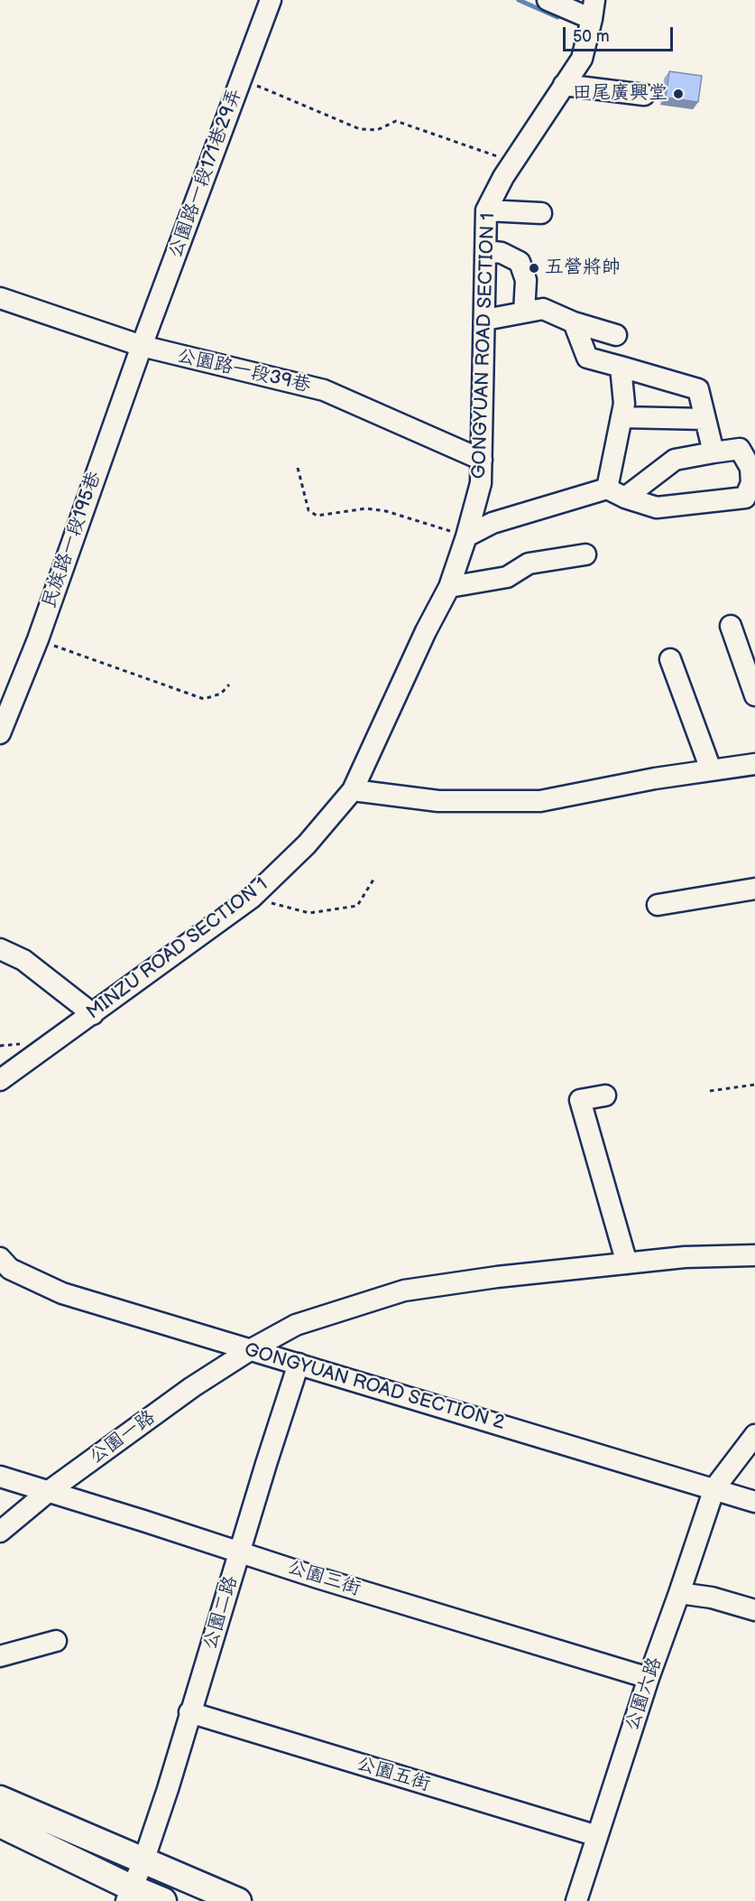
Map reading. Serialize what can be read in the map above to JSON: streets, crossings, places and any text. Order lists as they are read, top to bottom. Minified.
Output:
{"streets":{"street":["公園路一段171巷29弄","GONGYUAN ROAD SECTION 1","公園路一段39巷","民族路一段195巷","MINZU ROAD SECTION 1","GONGYUAN ROAD SECTION 2","公園一路","公園三街","公園二路","公園六路","公園五街"]},"crossings":[["公園路一段171巷29弄","公園路一段39巷"],["公園路一段171巷29弄","民族路一段195巷"],["GONGYUAN ROAD SECTION 1","公園路一段39巷"],["GONGYUAN ROAD SECTION 1","MINZU ROAD SECTION 1"],["公園路一段39巷","民族路一段195巷"],["GONGYUAN ROAD SECTION 2","公園一路"],["GONGYUAN ROAD SECTION 2","公園二路"],["GONGYUAN ROAD SECTION 2","公園六路"],["公園一路","公園三街"],["公園三街","公園二路"],["公園三街","公園六路"],["公園二路","公園五街"],["公園六路","公園五街"]],"places":["田尾廣興堂","五營將帥"],"scale_bar":"50 m"}
